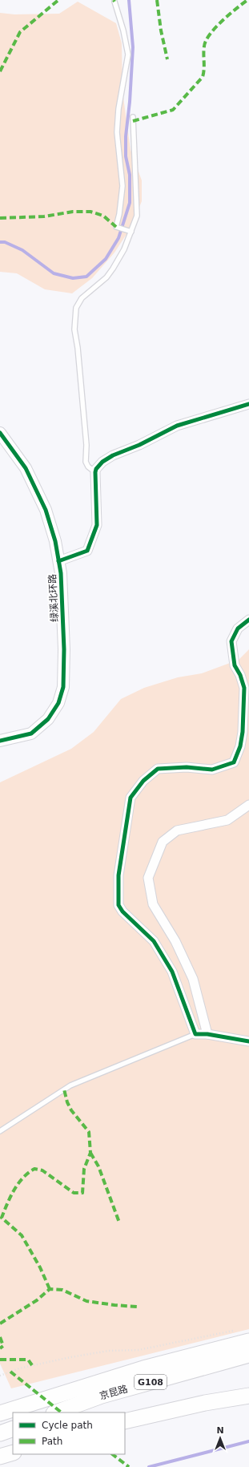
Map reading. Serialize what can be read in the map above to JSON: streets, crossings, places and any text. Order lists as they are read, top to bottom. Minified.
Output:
{"streets":{"highway":["G108","京昆路"],"street":["绿溪北环路"]},"legend":["Cycle path","Path"],"north":"top"}
